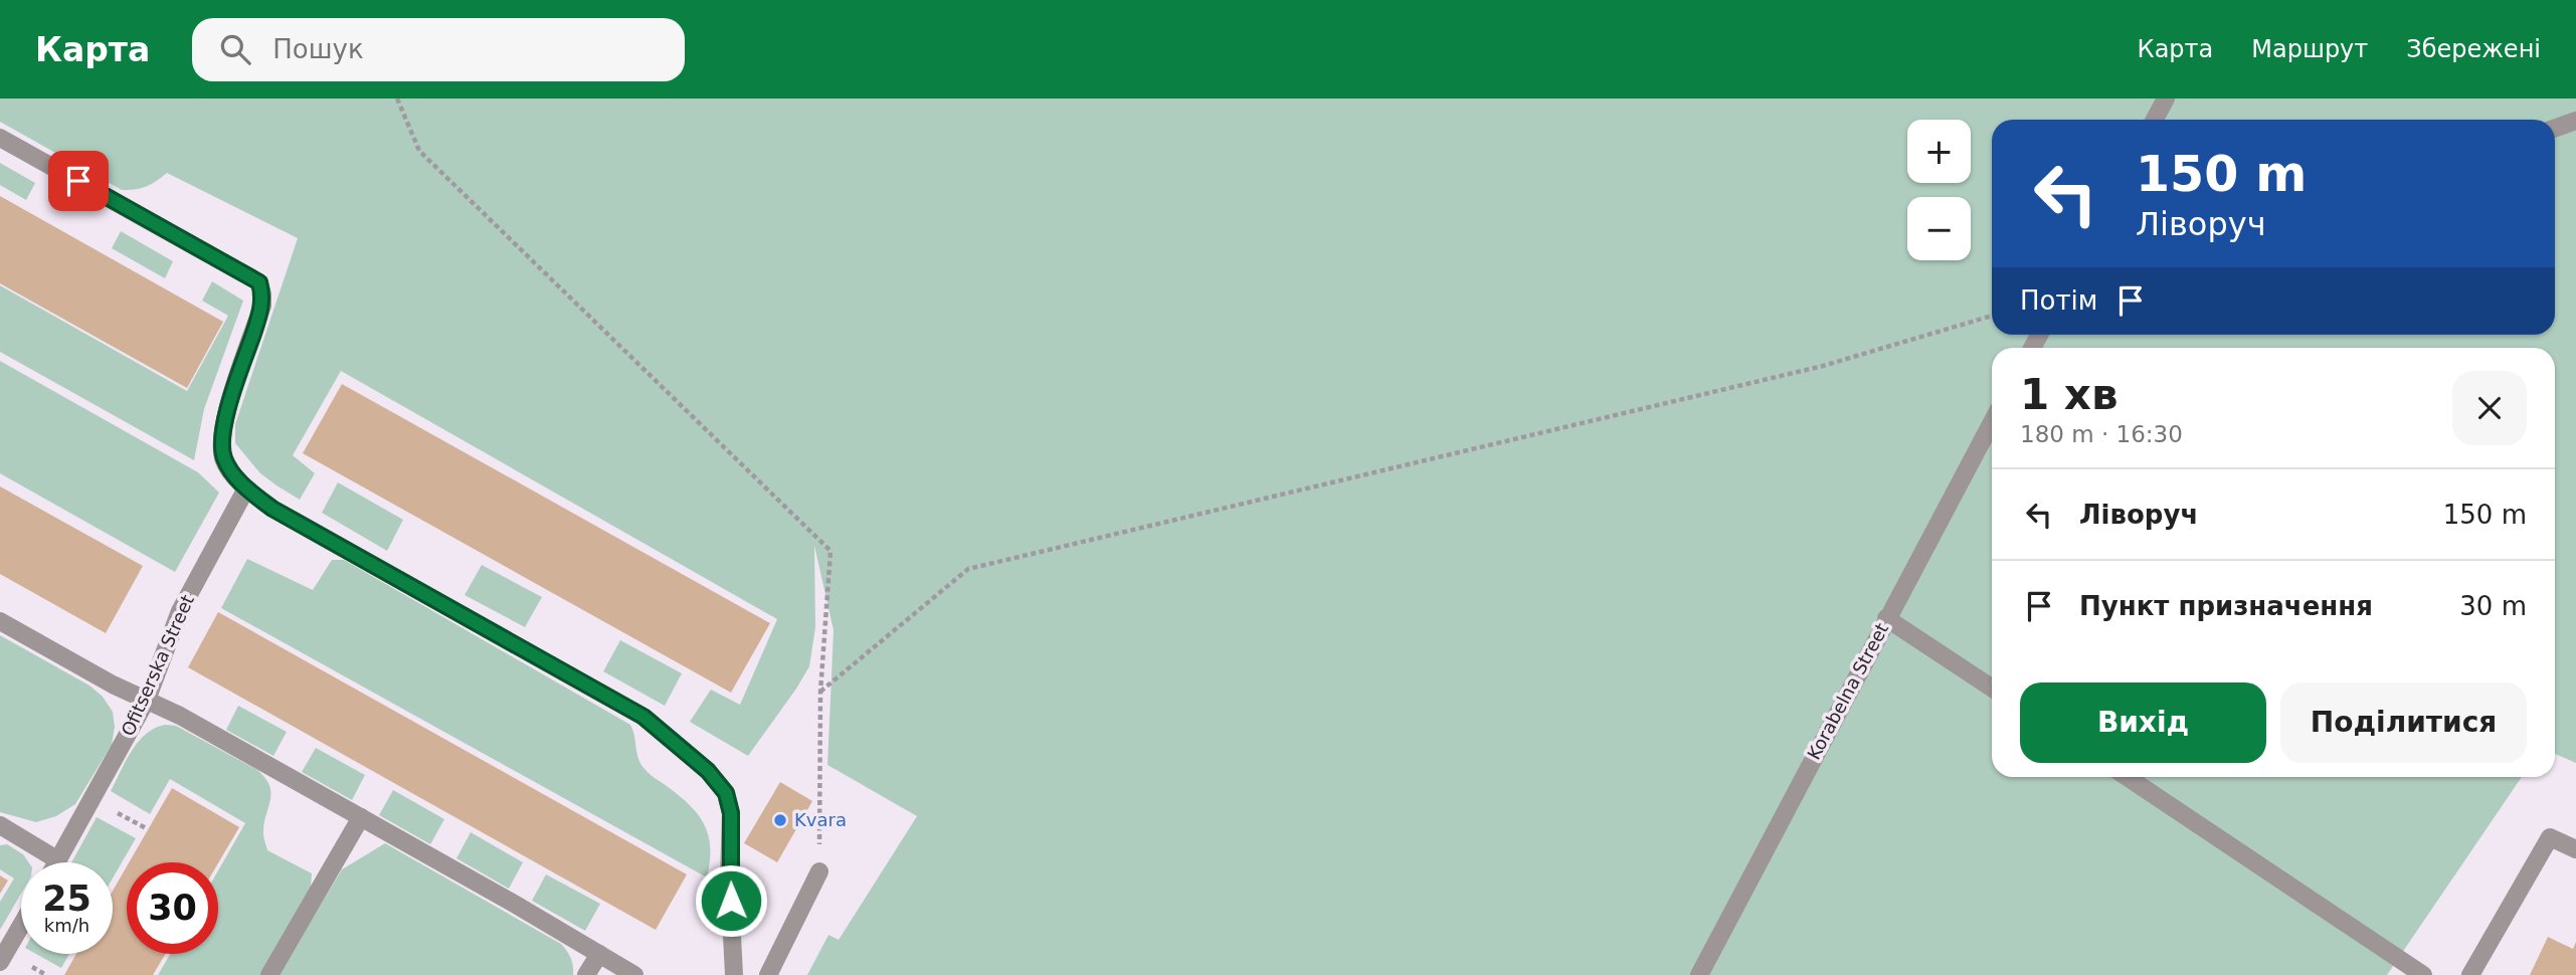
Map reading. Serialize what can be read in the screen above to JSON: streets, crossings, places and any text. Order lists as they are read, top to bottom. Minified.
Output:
{"streets":{"street":["Ofitserska Street","Korabelna Street"]},"places":["Kvara"],"page":{"header":"Карта","search":"Пошук","nav":["Карта","Маршрут","Збережені"],"map_buttons":["+","−"],"turn":["150 m","Ліворуч"],"then":"Потім","heading":["1 хв","180 m · 16:30"],"list":[{"name":"Ліворуч","value":"150 m"},{"name":"Пункт призначення","value":"30 m"}],"buttons":["Вихід","Поділитися"],"speed":"25 km/h","limit":"30"}}
